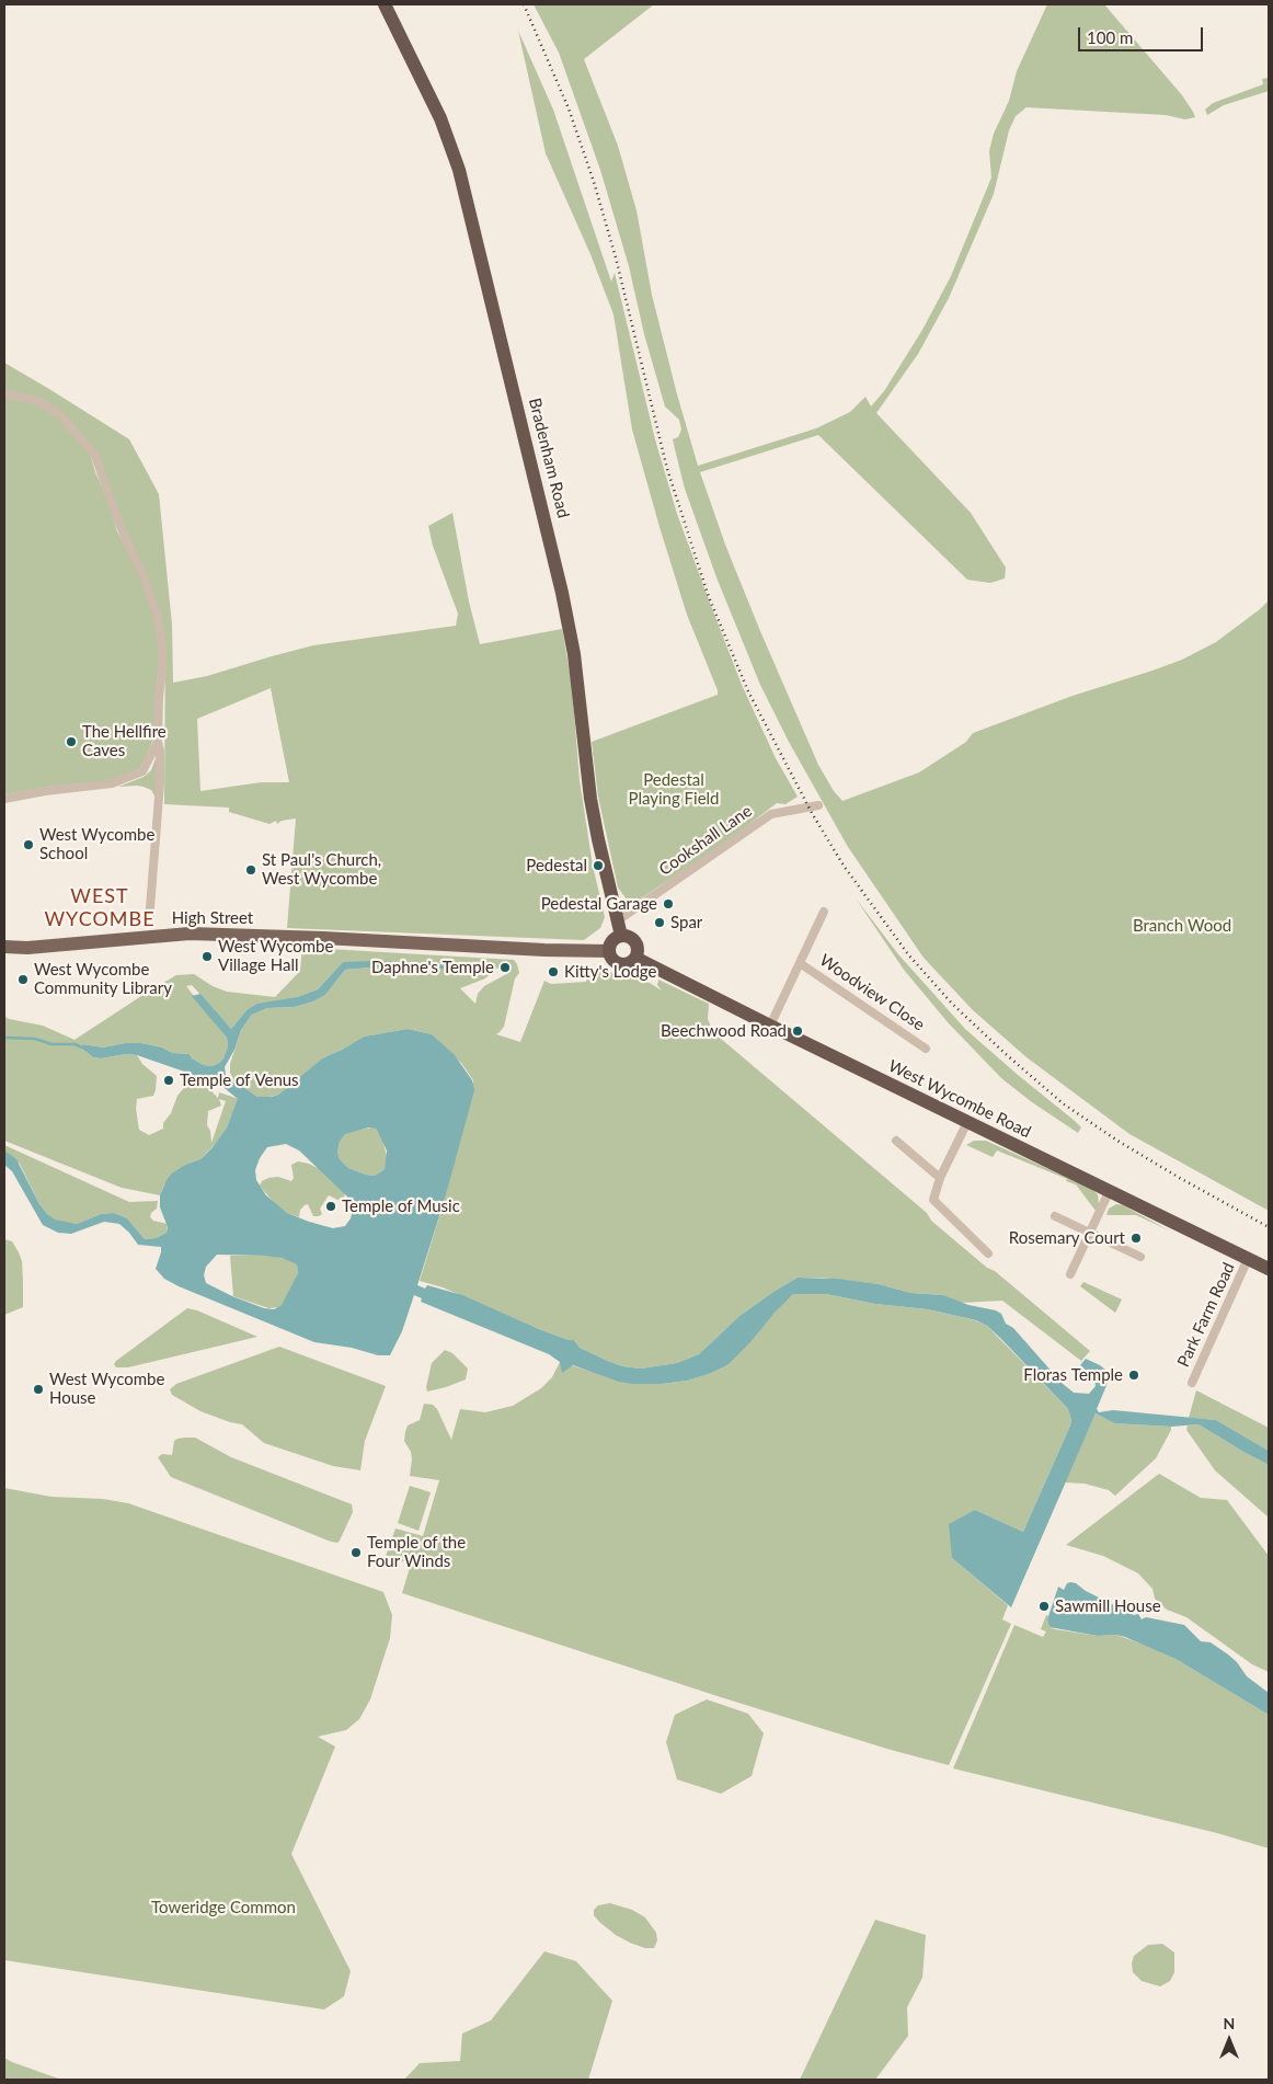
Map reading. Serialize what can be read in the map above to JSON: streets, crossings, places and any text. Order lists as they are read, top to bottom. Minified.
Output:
{"streets":{"highway":["Bradenham Road","West Wycombe Road"],"main road":["High Street"],"street":["Cookshall Lane","Woodview Close","Park Farm Road"]},"crossings":[["Bradenham Road","Cookshall Lane"],["Bradenham Road","High Street"],["Bradenham Road","West Wycombe Road"],["High Street","West Wycombe Road"],["West Wycombe Road","Park Farm Road"]],"districts":["WEST WYCOMBE"],"parks":["Pedestal Playing Field","Branch Wood","Toweridge Common"],"places":["The Hellfire Caves","West Wycombe School","Pedestal","St Paul's Church, West Wycombe","Pedestal Garage","Spar","West Wycombe Village Hall","Daphne's Temple","Kitty's Lodge","West Wycombe Community Library","Beechwood Road","Temple of Venus","Temple of Music","Rosemary Court","Floras Temple","West Wycombe House","Temple of the Four Winds","Sawmill House"],"scale_bar":"100 m","north":"top"}
